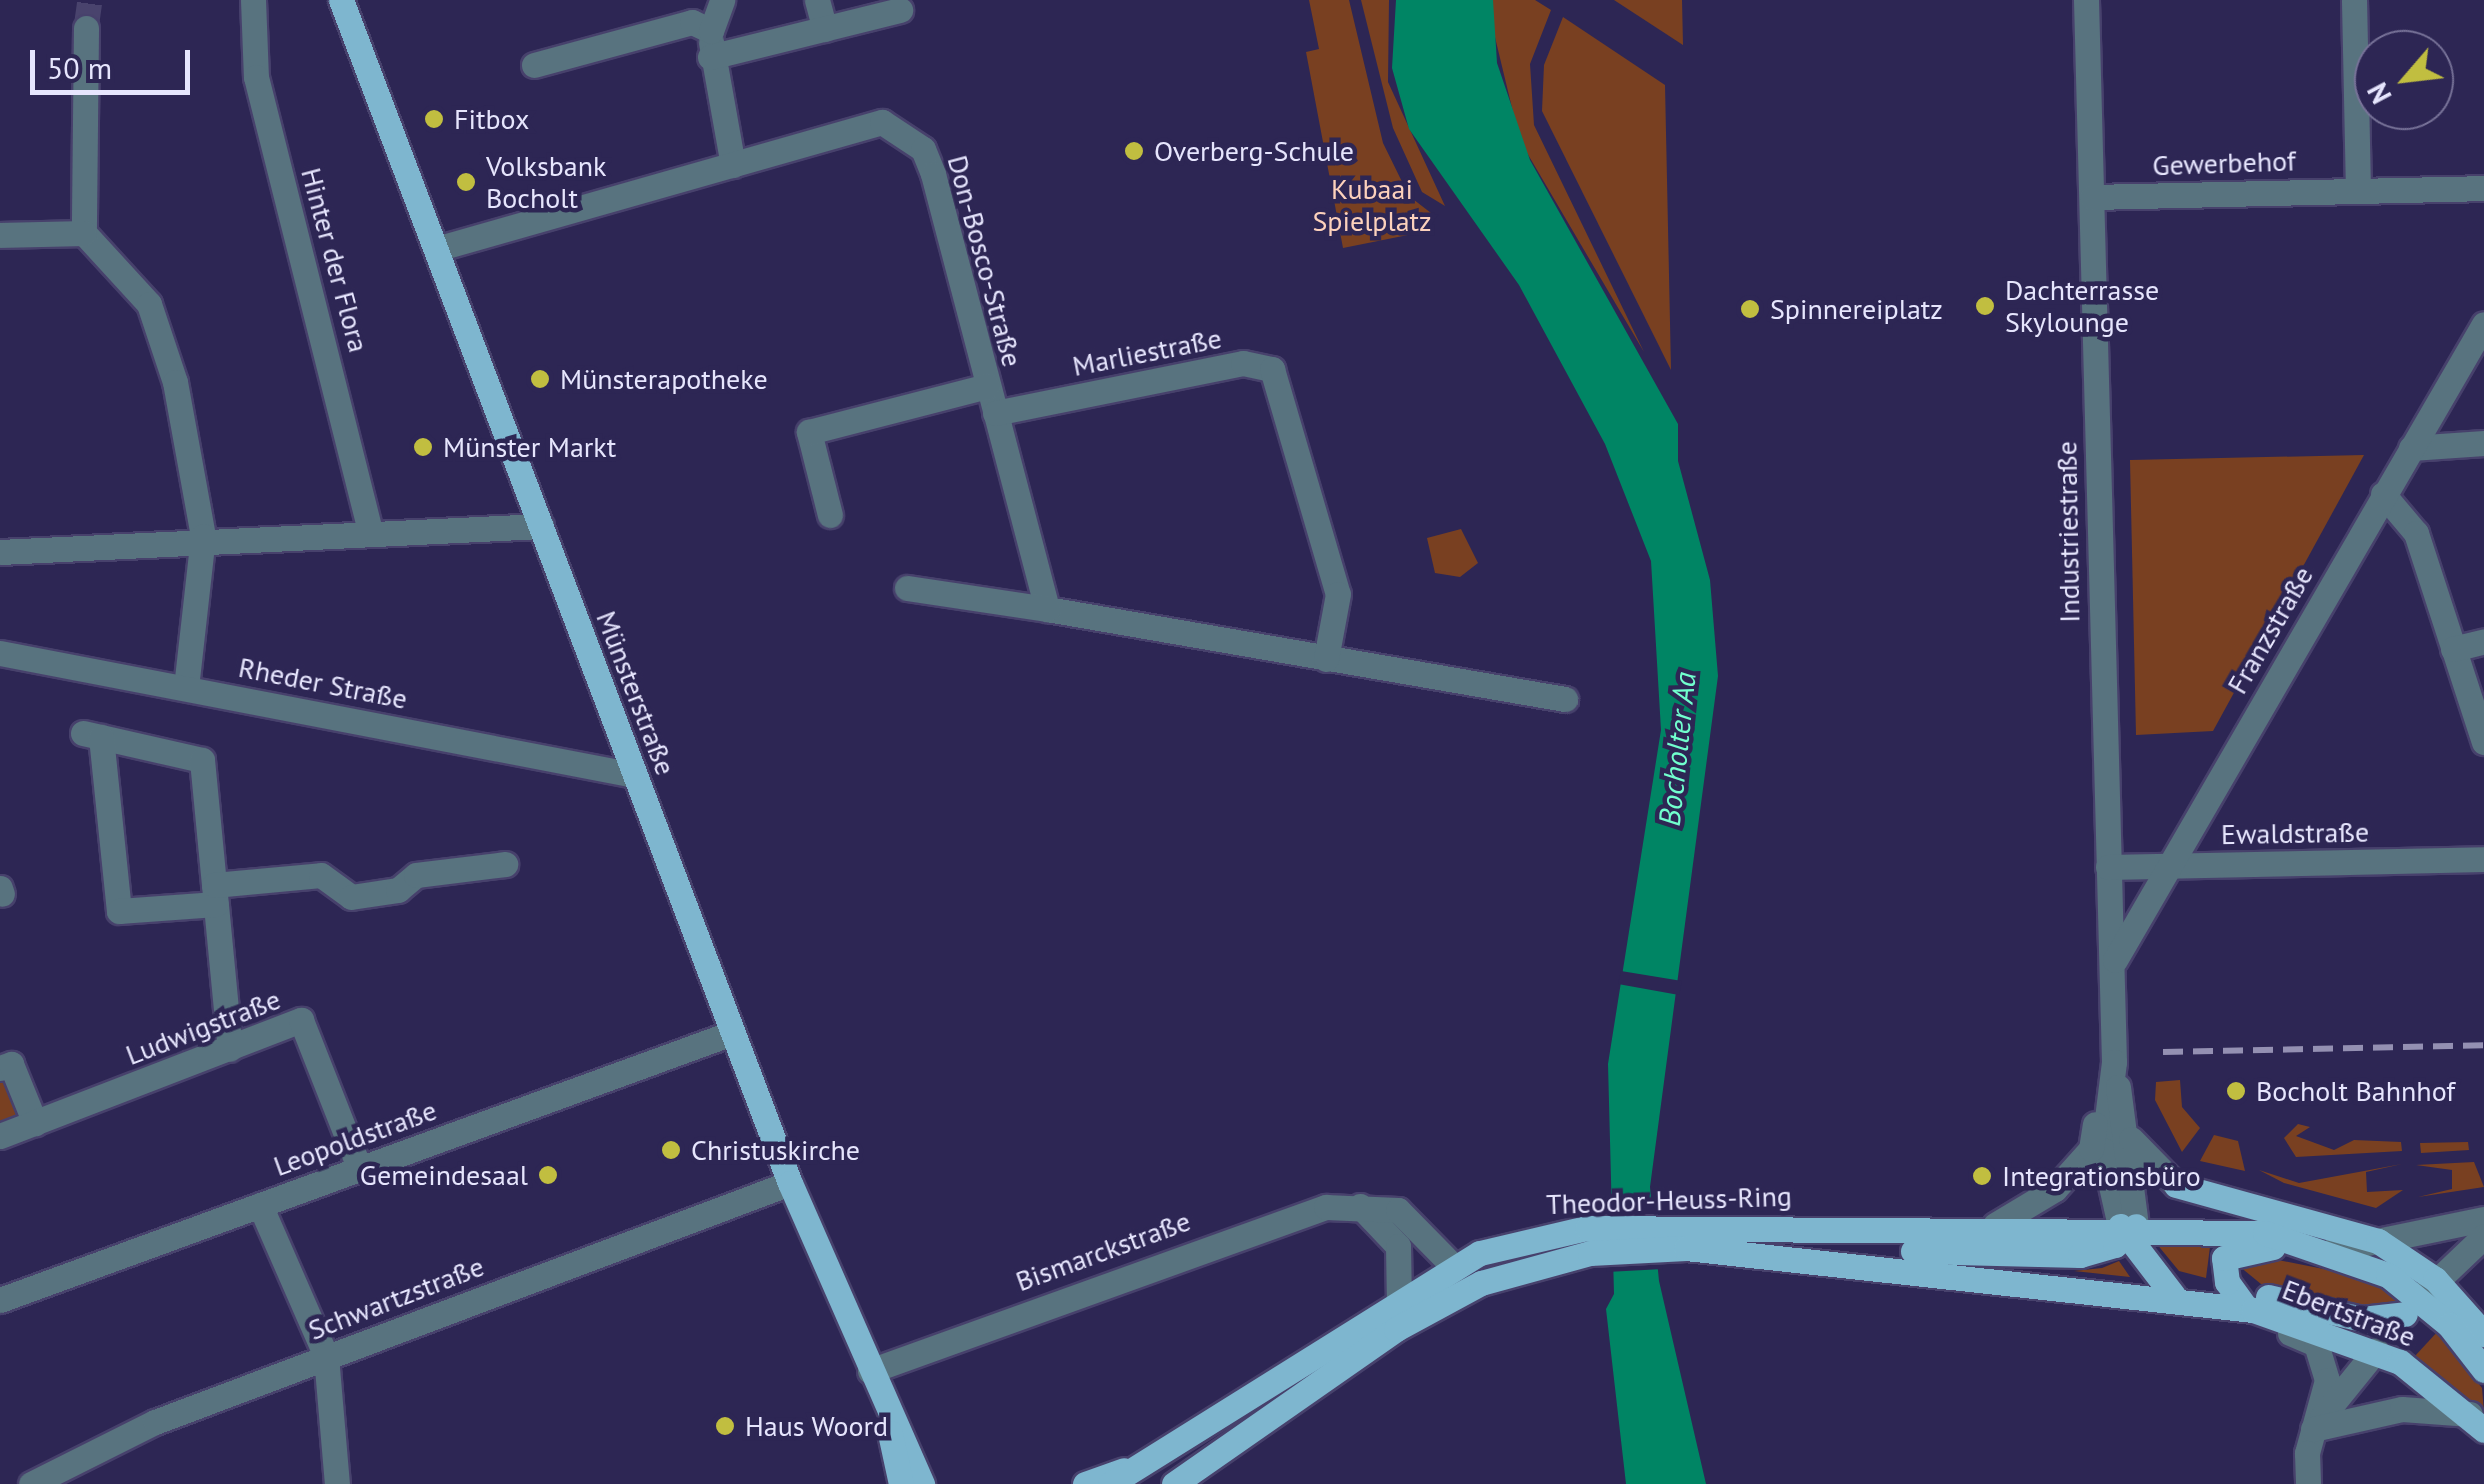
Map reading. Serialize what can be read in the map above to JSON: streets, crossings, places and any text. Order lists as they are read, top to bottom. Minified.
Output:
{"streets":{"main road":["Münsterstraße","Theodor-Heuss-Ring","Ebertstraße"],"street":["Gewerbehof","Hinter der Flora","Don-Bosco-Straße","Marliestraße","Industriestraße","Franzstraße","Rheder Straße","Ewaldstraße","Ludwigstraße","Leopoldstraße","Bismarckstraße","Schwartzstraße"]},"crossings":[["Gewerbehof","Industriestraße"],["Don-Bosco-Straße","Marliestraße"],["Don-Bosco-Straße","Münsterstraße"],["Industriestraße","Franzstraße"],["Industriestraße","Ewaldstraße"],["Franzstraße","Ewaldstraße"],["Rheder Straße","Münsterstraße"],["Münsterstraße","Leopoldstraße"],["Münsterstraße","Bismarckstraße"],["Münsterstraße","Schwartzstraße"],["Ludwigstraße","Leopoldstraße"],["Theodor-Heuss-Ring","Bismarckstraße"],["Theodor-Heuss-Ring","Ebertstraße"]],"water":["Bocholter Aa"],"parks":["Kubaai Spielplatz"],"places":["Fitbox","Overberg-Schule","Volksbank Bocholt","Dachterrasse Skylounge","Spinnereiplatz","Münsterapotheke","Münster Markt","Bocholt Bahnhof","Christuskirche","Gemeindesaal","Integrationsbüro","Haus Woord"],"scale_bar":"50 m","north":"bottom left"}
